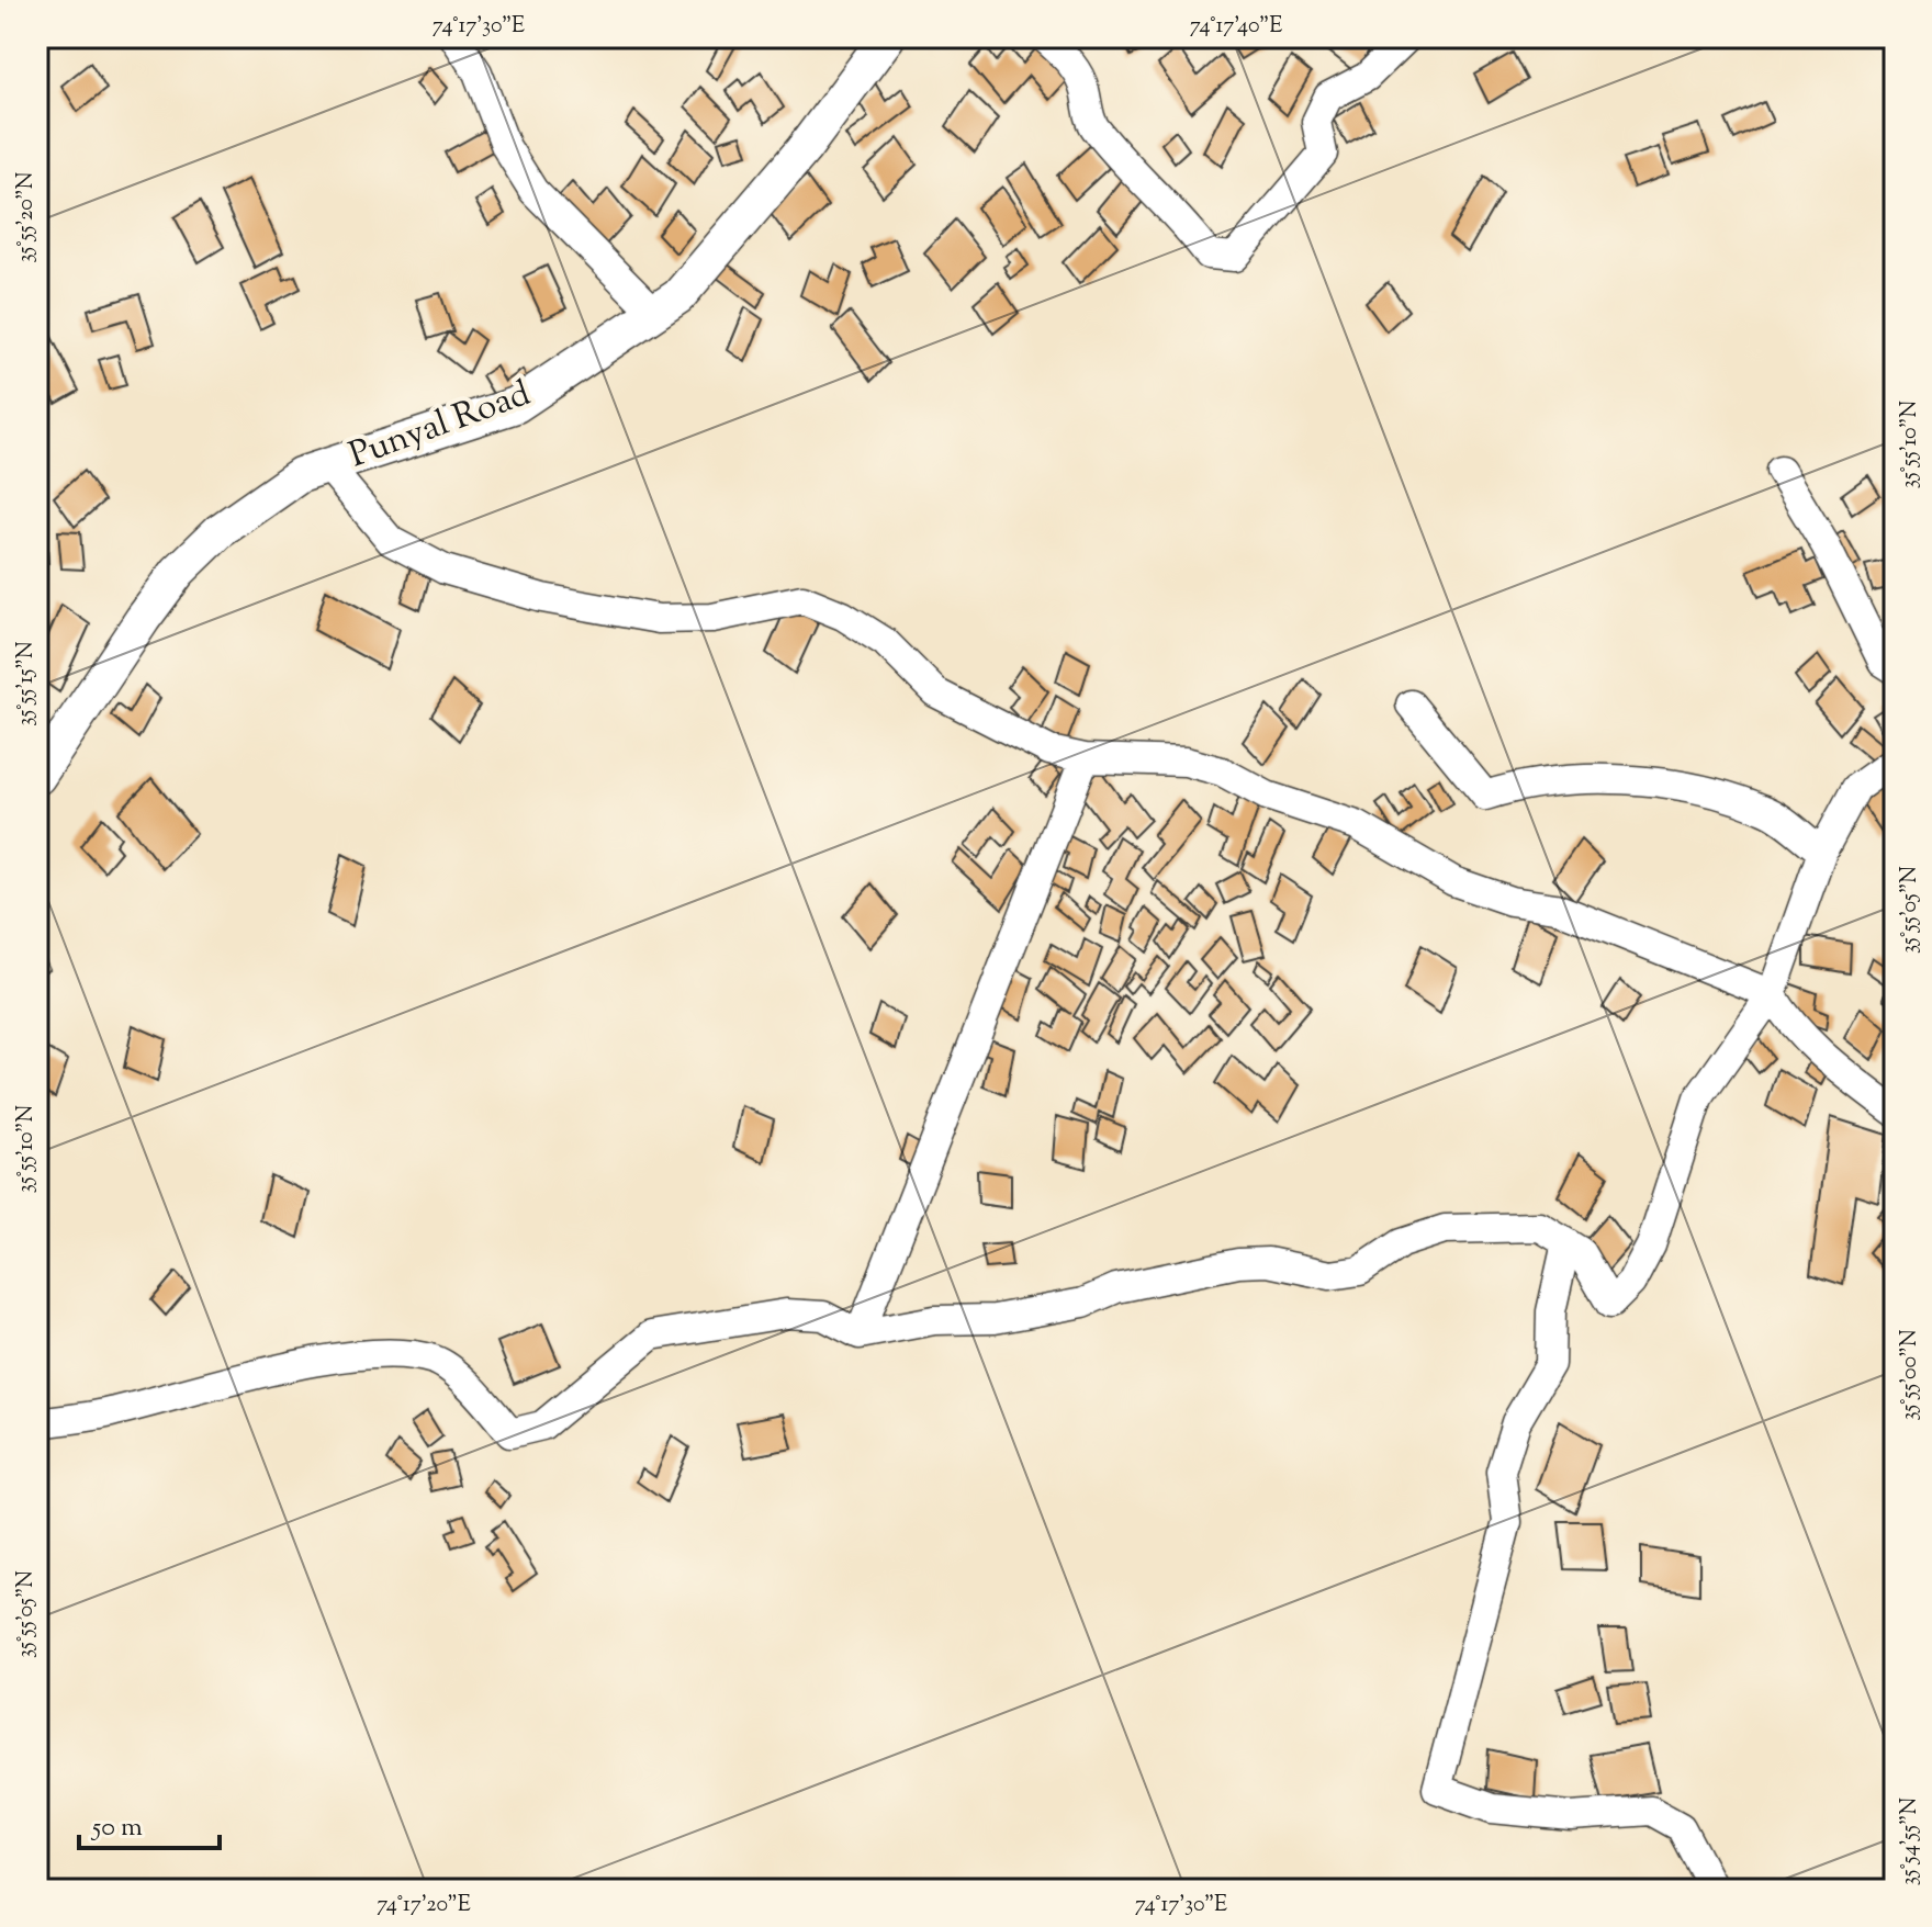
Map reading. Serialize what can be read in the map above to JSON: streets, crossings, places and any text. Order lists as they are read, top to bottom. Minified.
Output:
{"streets":{"main road":["Punyal Road"]},"scale_bar":"50 m","coordinates":["74°17'30\"E","74°17'40\"E","35°55'20\"N","35°55'10\"N","35°55'15\"N","35°55'05\"N","35°55'00\"N","35°54'55\"N","74°17'20\"E"]}
